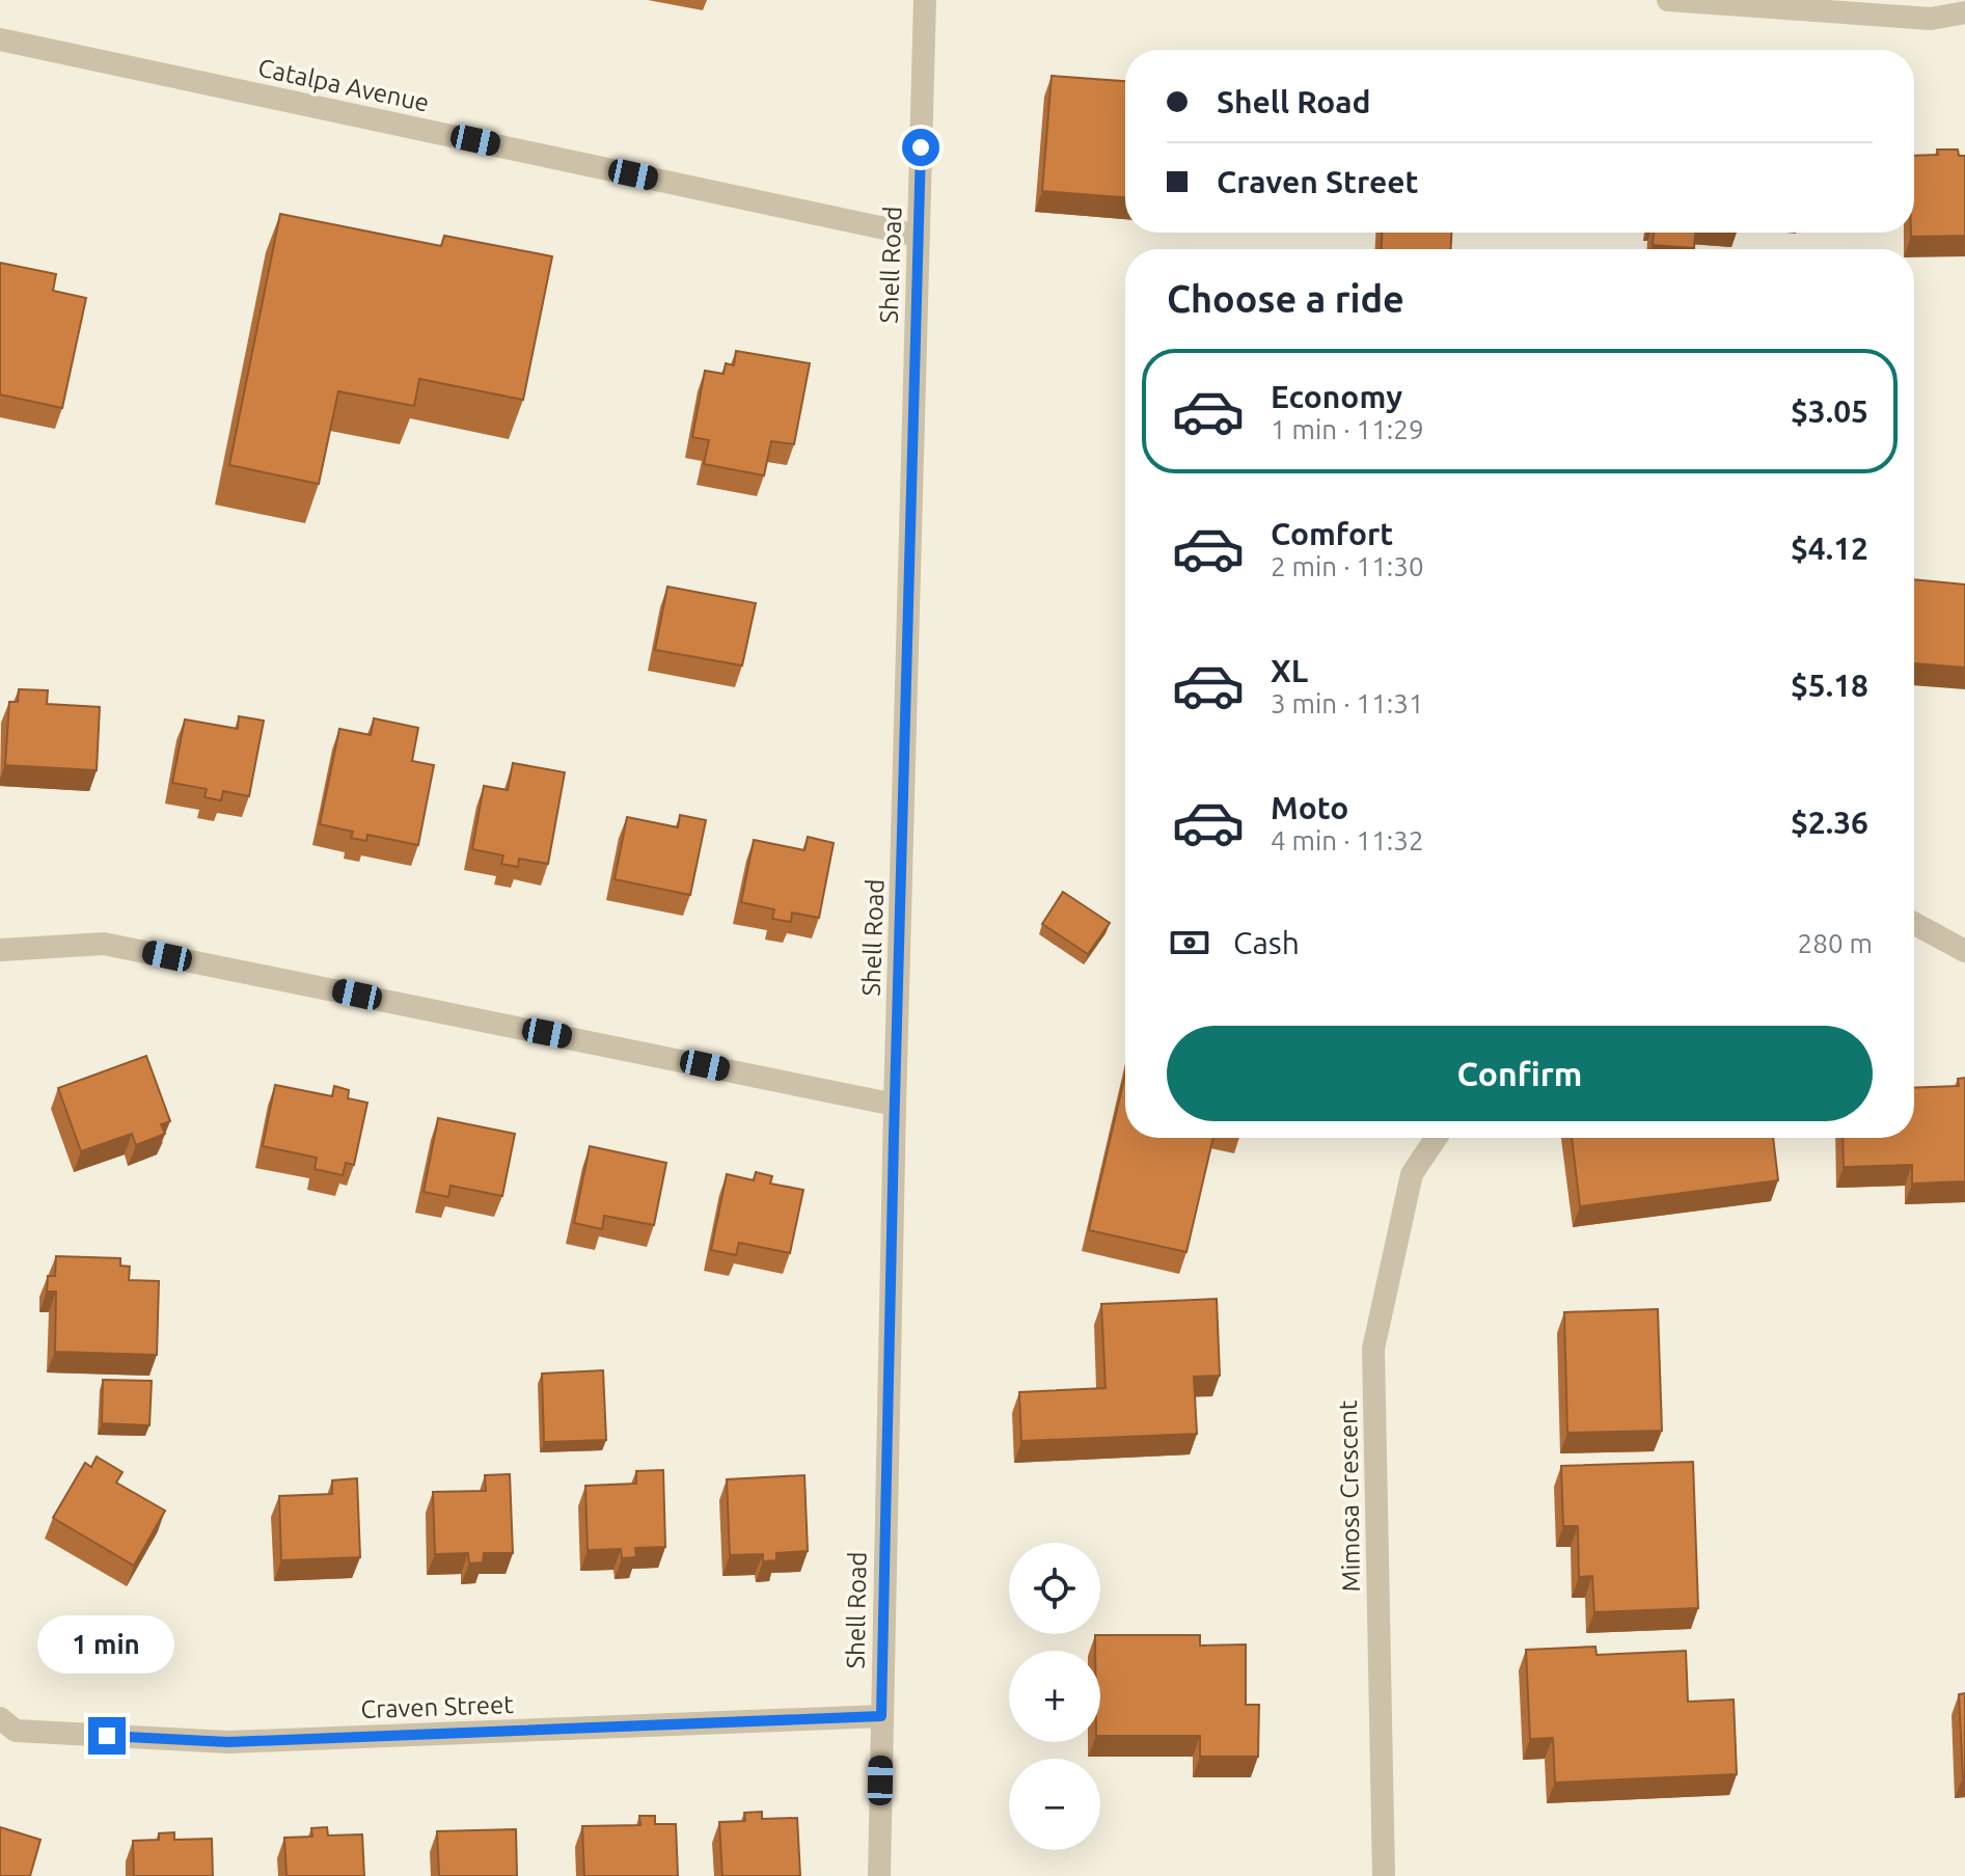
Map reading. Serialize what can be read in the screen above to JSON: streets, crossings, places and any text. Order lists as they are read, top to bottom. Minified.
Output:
{"streets":{"street":["Catalpa Avenue","Shell Road","Mimosa Crescent","Craven Street"]},"crossings":[["Catalpa Avenue","Shell Road"],["Shell Road","Craven Street"]],"page":{"banner":["Shell Road","Craven Street"],"heading":"Choose a ride","list":[{"name":"Economy","note":"1 min · 11:29","value":"$3.05"},{"name":"Comfort","note":"2 min · 11:30","value":"$4.12"},{"name":"XL","note":"3 min · 11:31","value":"$5.18"},{"name":"Moto","note":"4 min · 11:32","value":"$2.36"}],"pay":["Cash","280 m"],"buttons":"Confirm","map_buttons":["+","−"],"bubble":"1 min"}}
